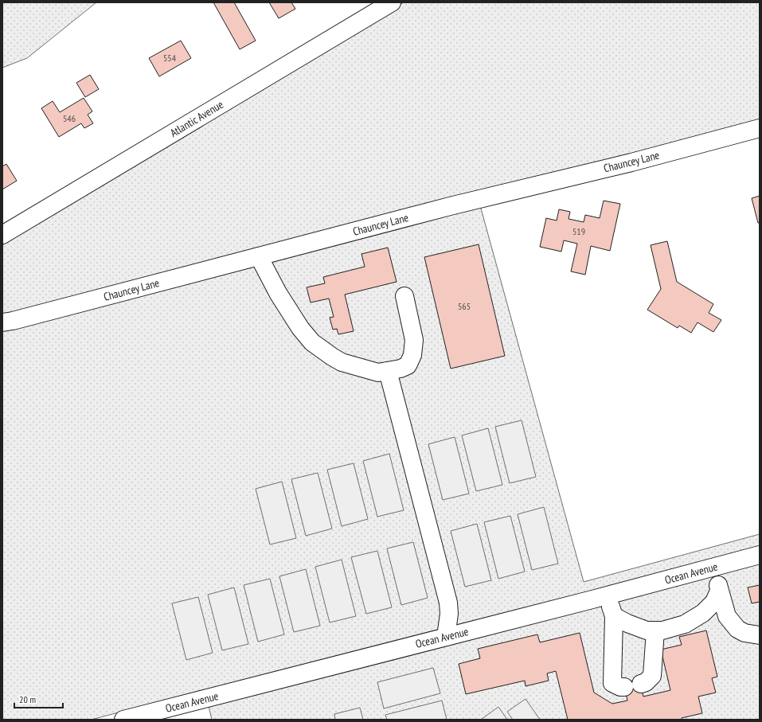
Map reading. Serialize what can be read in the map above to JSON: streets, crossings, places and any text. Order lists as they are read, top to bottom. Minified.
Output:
{"streets":{"street":["Atlantic Avenue","Chauncey Lane","Ocean Avenue"]},"house_numbers":["554","546","519","565"],"scale_bar":"20 m"}
